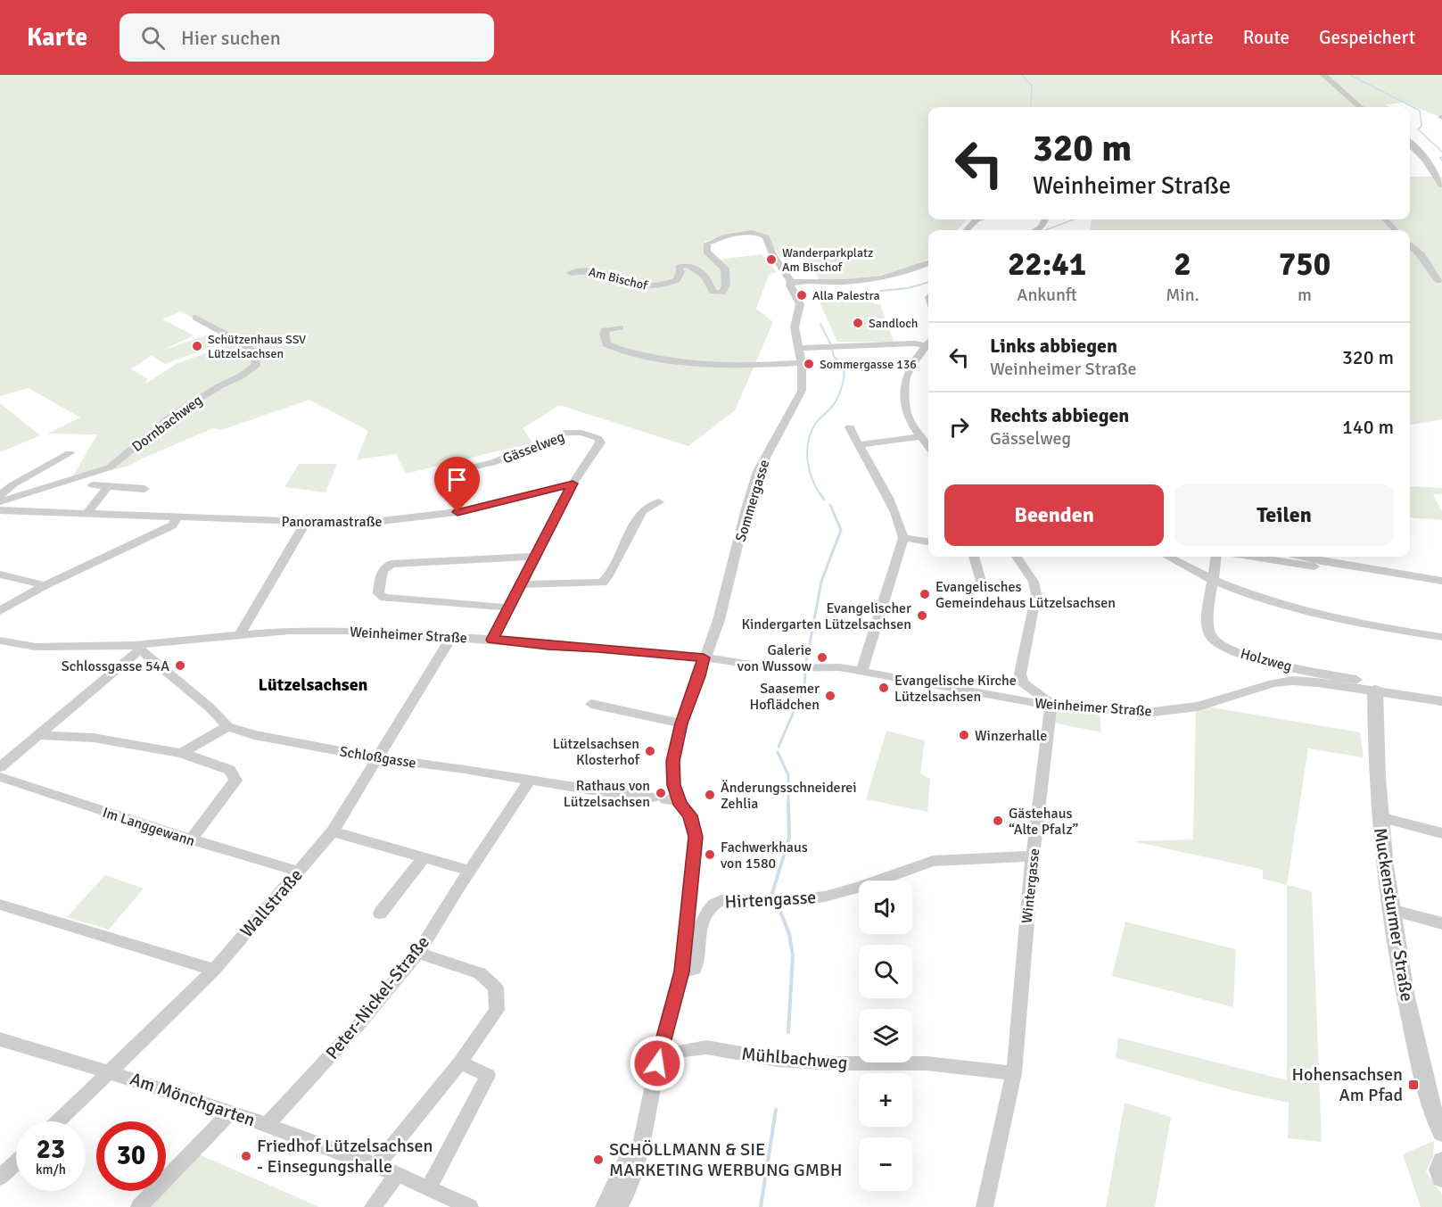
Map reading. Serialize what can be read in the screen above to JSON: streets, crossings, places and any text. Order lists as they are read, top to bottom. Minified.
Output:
{"streets":{"street":["Am Bischof","Dornbachweg","Gässelweg","Sommergasse","Panoramastraße","Weinheimer Straße","Holzweg","Schloßgasse","Im Langgewann","Wintergasse","Hirtengasse","Wallstraße","Muckensturmer Straße","Peter-Nickel-Straße","Mühlbachweg","Am Mönchgarten"]},"crossings":[["Am Bischof","Sommergasse"],["Gässelweg","Panoramastraße"],["Gässelweg","Weinheimer Straße"],["Sommergasse","Weinheimer Straße"],["Sommergasse","Schloßgasse"],["Sommergasse","Hirtengasse"],["Sommergasse","Mühlbachweg"],["Weinheimer Straße","Holzweg"],["Weinheimer Straße","Schloßgasse"],["Weinheimer Straße","Wintergasse"],["Weinheimer Straße","Wallstraße"],["Weinheimer Straße","Muckensturmer Straße"],["Schloßgasse","Wallstraße"],["Schloßgasse","Peter-Nickel-Straße"],["Im Langgewann","Wallstraße"],["Wintergasse","Hirtengasse"],["Wintergasse","Mühlbachweg"],["Wallstraße","Am Mönchgarten"],["Peter-Nickel-Straße","Am Mönchgarten"]],"districts":["Lützelsachsen"],"places":{"other":["Wanderparkplatz Am Bischof","Alla Palestra","Sandloch","Schützenhaus SSV Lützelsachsen","Sommergasse 136","Evangelisches Gemeindehaus Lützelsachsen","Evangelischer Kindergarten Lützelsachsen","Galerie von Wussow","Schlossgasse 54A","Evangelische Kirche Lützelsachsen","Saasemer Hoflädchen","Winzerhalle","Lützelsachsen Klosterhof","Rathaus von Lützelsachsen","Änderungsschneiderei Zehlia","Gästehaus “Alte Pfalz”","Fachwerkhaus von 1580","Friedhof Lützelsachsen - Einsegungshalle","SCHÖLLMANN & SIE MARKETING WERBUNG GMBH"],"transit":["Hohensachsen Am Pfad"]},"page":{"header":"Karte","search":"Hier suchen","nav":["Karte","Route","Gespeichert"],"turn":["320 m","Weinheimer Straße"],"eta":["22:41","Ankunft","2","Min.","750","m"],"list":[{"name":"Links abbiegen","note":"Weinheimer Straße","value":"320 m"},{"name":"Rechts abbiegen","note":"Gässelweg","value":"140 m"}],"buttons":["Beenden","Teilen"],"map_buttons":["+","−"],"speed":"23 km/h","limit":"30"}}
